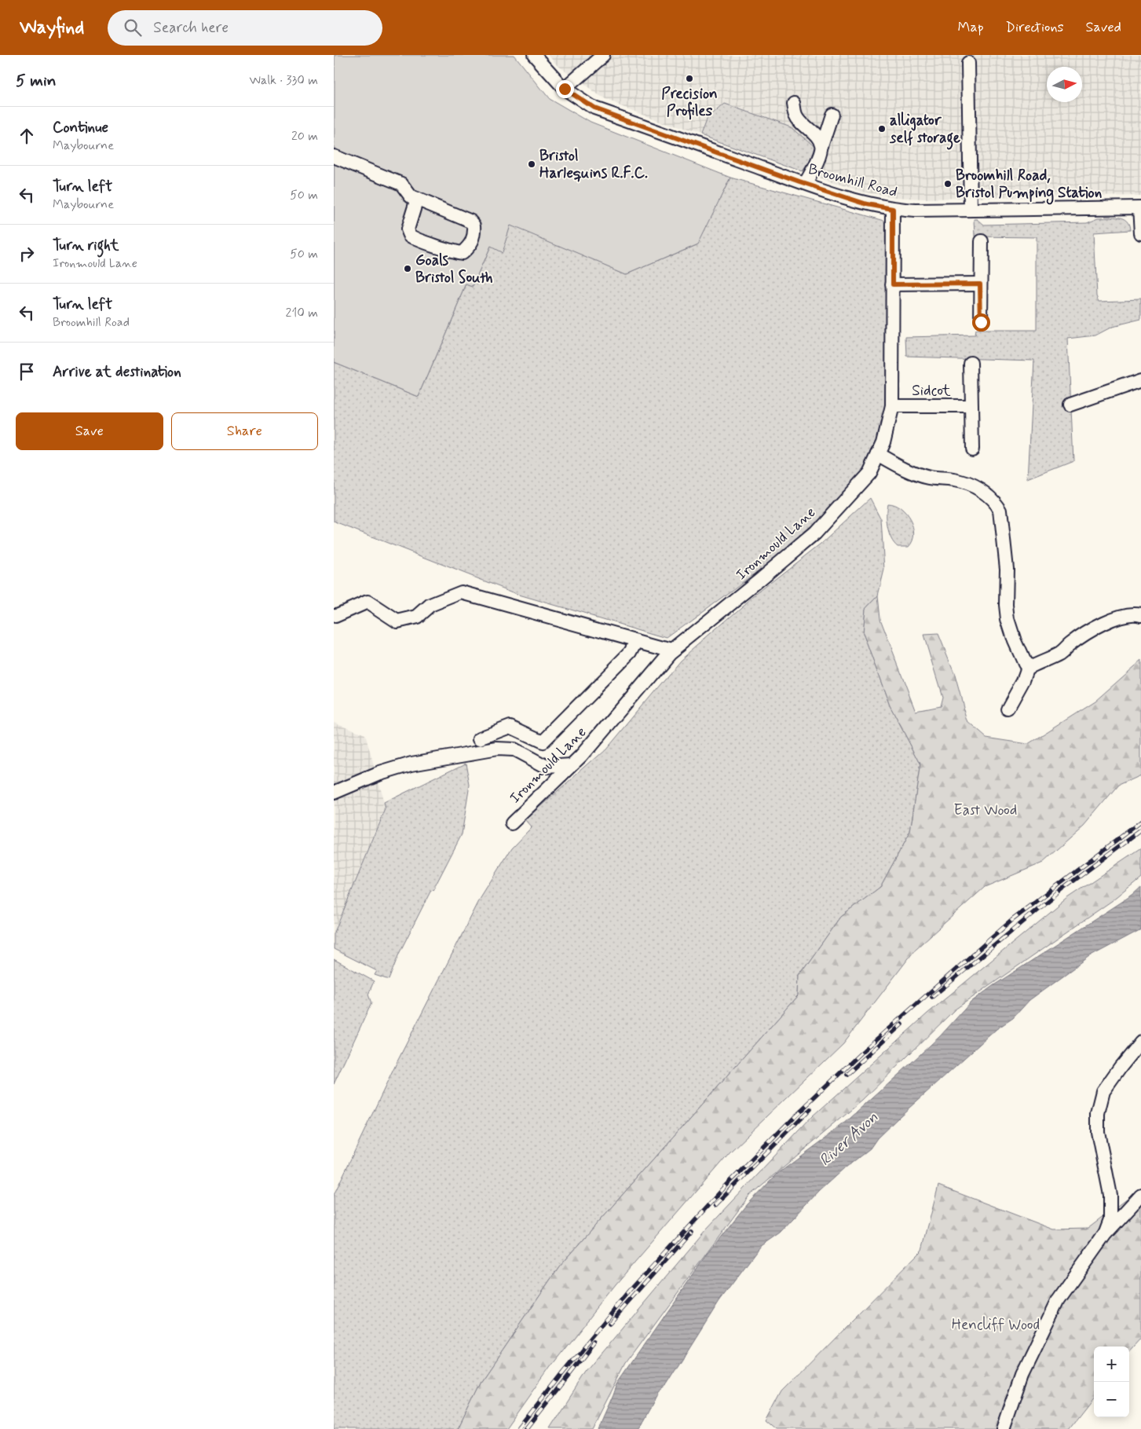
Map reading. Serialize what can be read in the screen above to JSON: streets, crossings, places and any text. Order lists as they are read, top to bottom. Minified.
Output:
{"streets":{"street":["Broomhill Road","Sidcot","Ironmould Lane"]},"crossings":[["Broomhill Road","Ironmould Lane"],["Sidcot","Ironmould Lane"]],"water":["River Avon"],"parks":["East Wood","Hencliff Wood"],"places":["Precision Profiles","alligator self storage","Bristol Harlequins R.F.C.","Broomhill Road, Bristol Pumping Station","Goals Bristol South"],"north":"right","page":{"header":"Wayfind","search":"Search here","nav":["Map","Directions","Saved"],"heading":["5 min","Walk · 330 m"],"list":[["Continue","Maybourne","20 m"],["Turn left","Maybourne","50 m"],["Turn right","Ironmould Lane","50 m"],["Turn left","Broomhill Road","210 m"],"Arrive at destination"],"buttons":["Save","Share"],"map_buttons":["+","−"]}}
